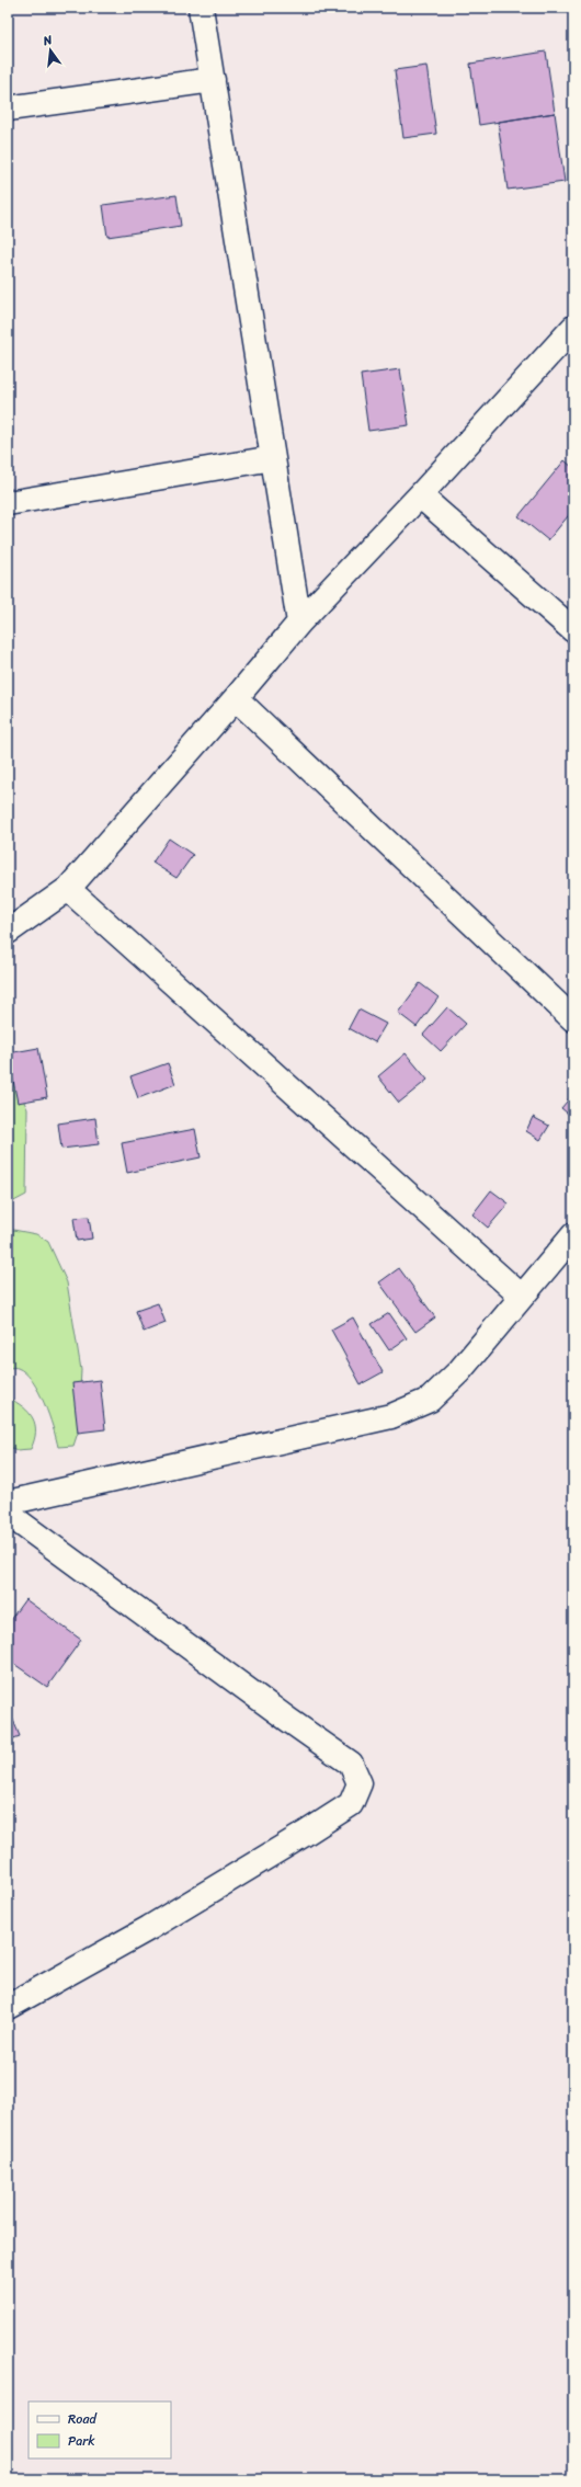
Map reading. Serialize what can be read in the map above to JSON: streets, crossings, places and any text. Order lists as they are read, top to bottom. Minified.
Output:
{"legend":["Road","Park"],"north":"top"}
